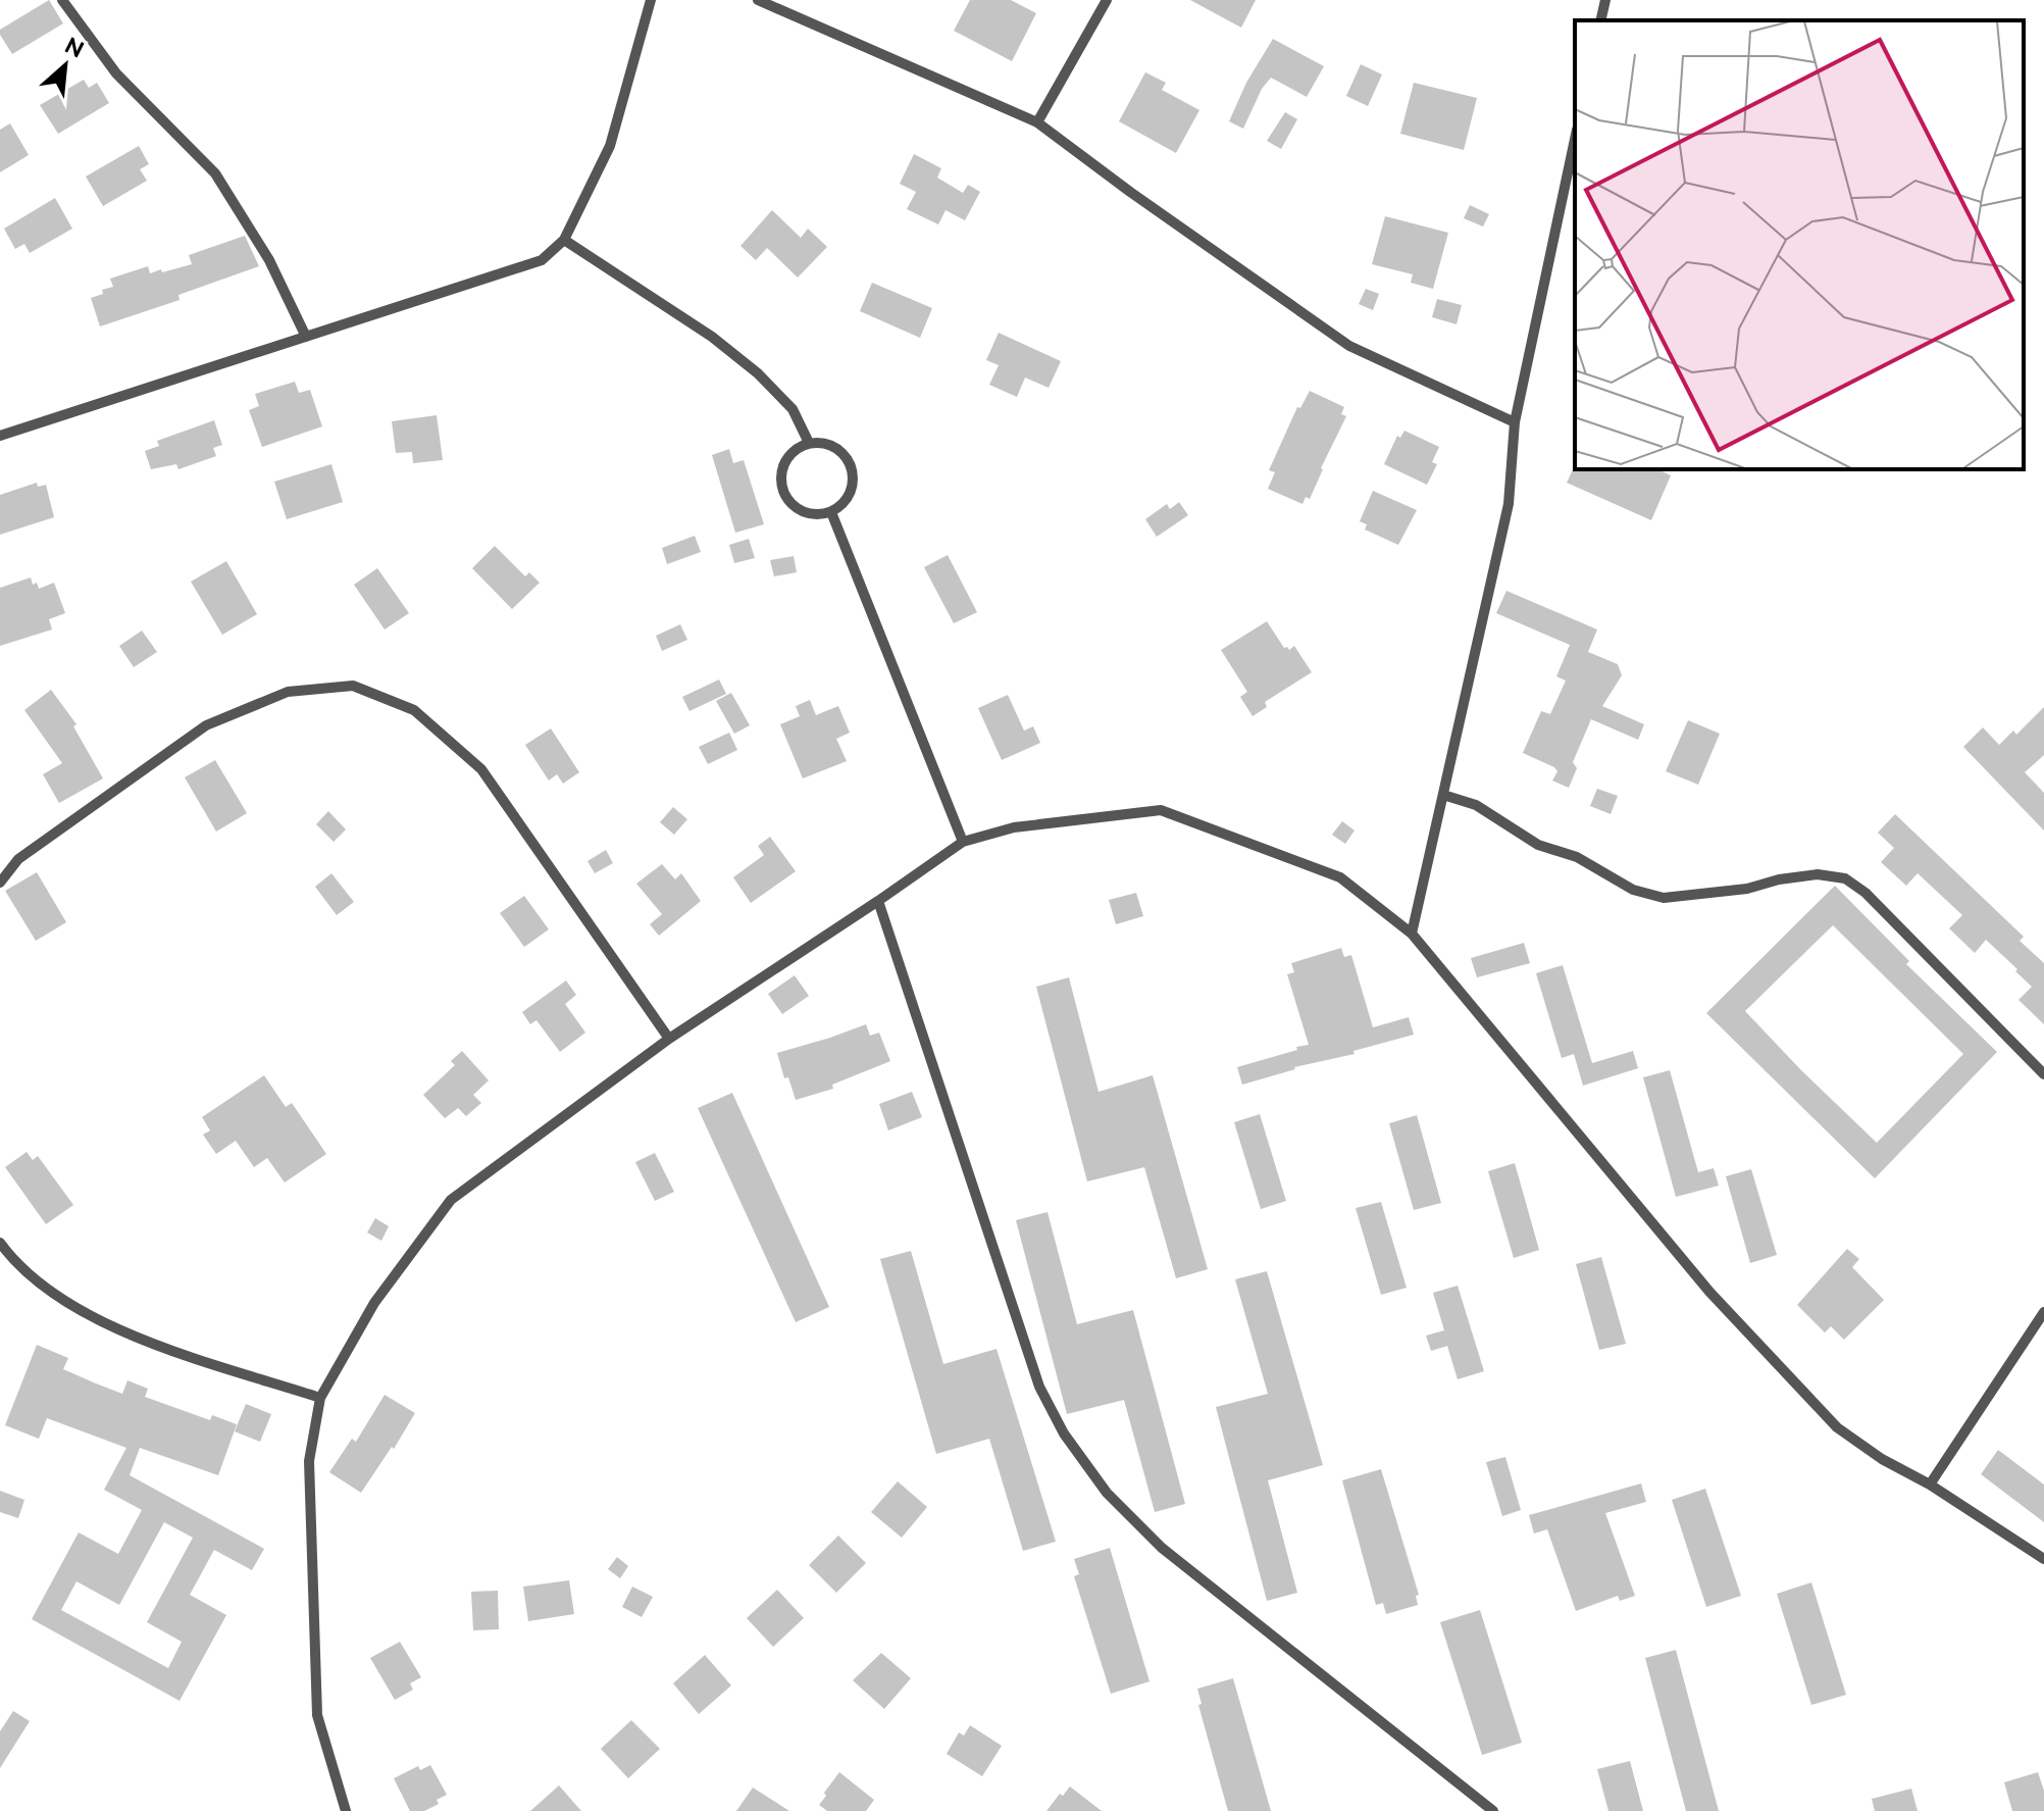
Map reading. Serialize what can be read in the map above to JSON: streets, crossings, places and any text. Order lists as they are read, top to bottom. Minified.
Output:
{"north":"top right"}
